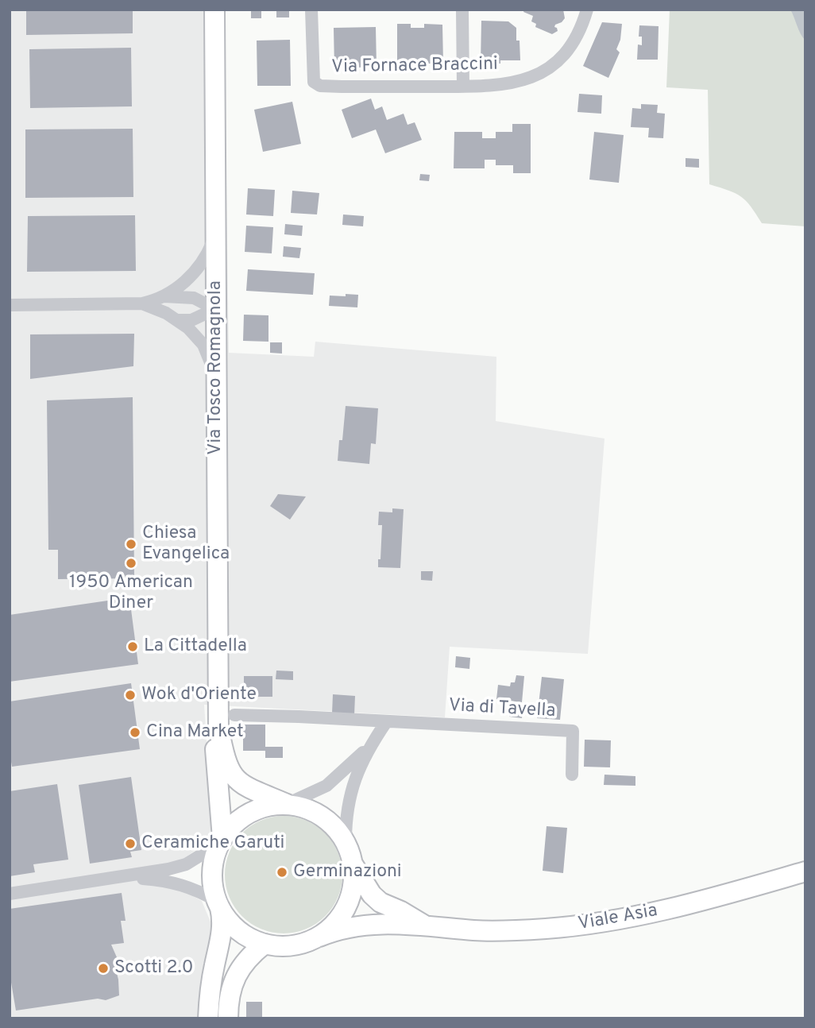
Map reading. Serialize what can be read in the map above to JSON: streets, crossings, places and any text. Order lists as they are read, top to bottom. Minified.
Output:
{"streets":{"main road":["Via Tosco Romagnola","Viale Asia"],"street":["Via Fornace Braccini","Via di Tavella"]},"crossings":[["Via Tosco Romagnola","Via di Tavella"],["Via Tosco Romagnola","Viale Asia"]],"places":["Chiesa Evangelica","1950 American Diner","La Cittadella","Wok d'Oriente","Cina Market","Ceramiche Garuti","Germinazioni","Scotti 2.0"]}
